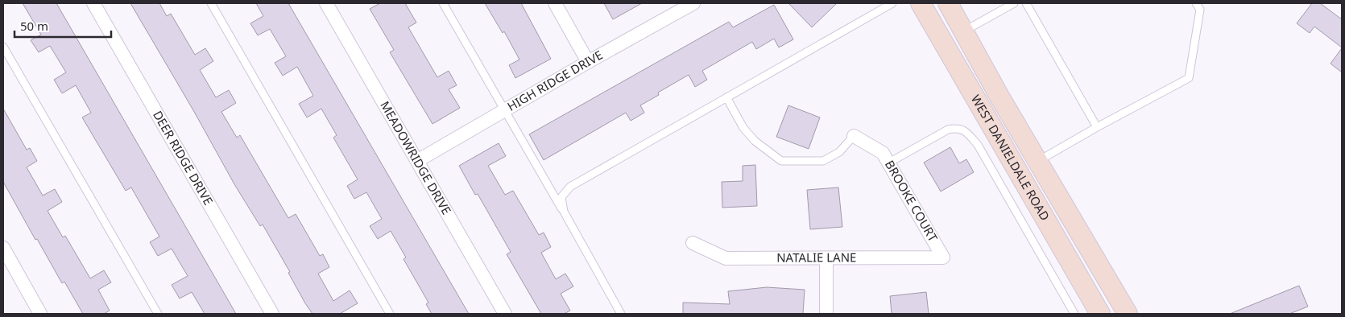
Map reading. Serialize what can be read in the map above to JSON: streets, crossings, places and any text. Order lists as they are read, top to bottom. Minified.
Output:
{"streets":{"main road":["WEST DANIELDALE ROAD"],"street":["HIGH RIDGE DRIVE","DEER RIDGE DRIVE","MEADOWRIDGE DRIVE","BROOKE COURT","NATALIE LANE"]},"crossings":[["HIGH RIDGE DRIVE","MEADOWRIDGE DRIVE"],["BROOKE COURT","NATALIE LANE"]],"scale_bar":"50 m"}
